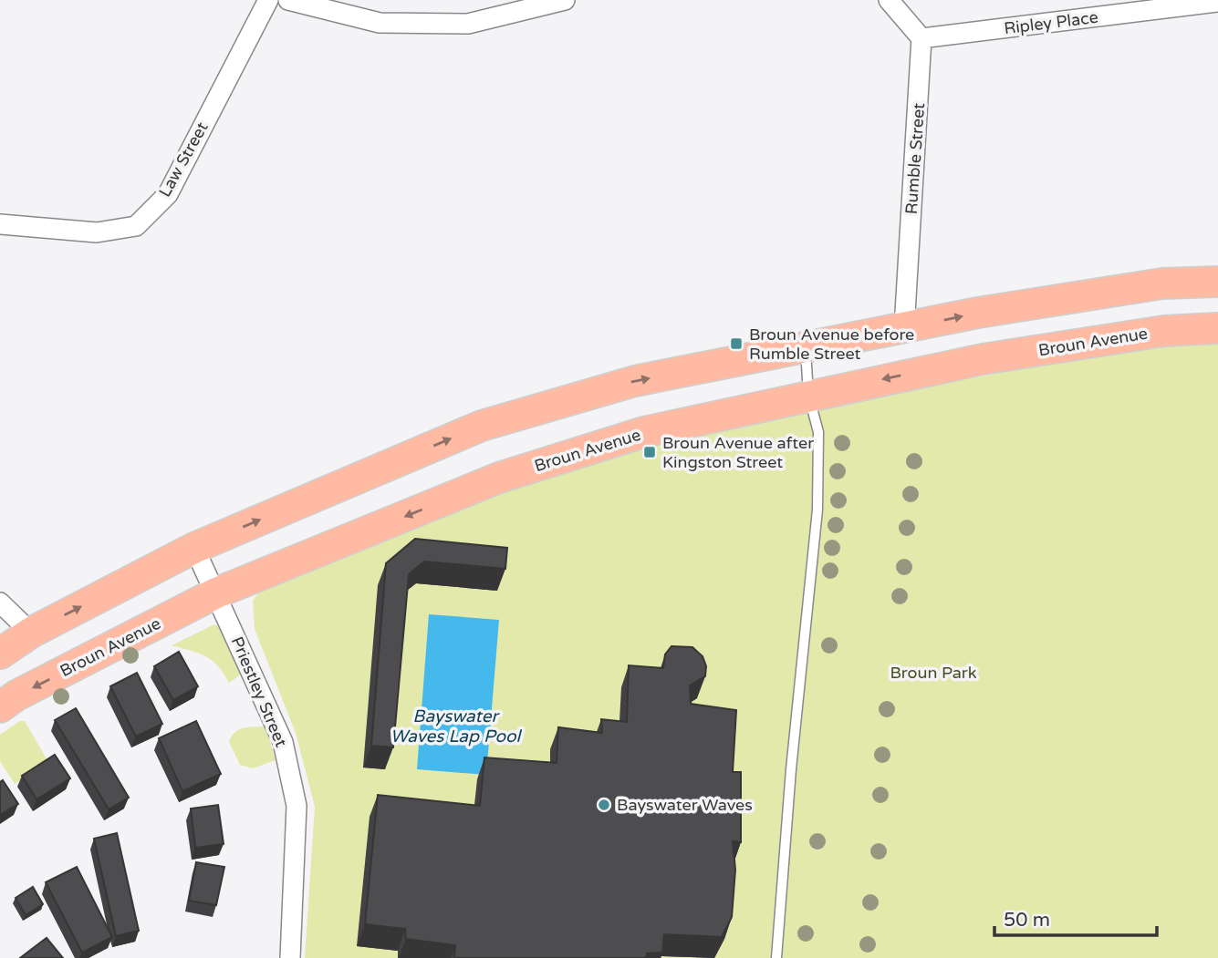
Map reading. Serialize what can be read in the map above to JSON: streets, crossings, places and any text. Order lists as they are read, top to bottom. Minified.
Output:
{"streets":{"main road":["Broun Avenue"],"street":["Ripley Place","Rumble Street","Law Street","Priestley Street"]},"crossings":[["Ripley Place","Rumble Street"],["Broun Avenue","Priestley Street"]],"water":["Bayswater Waves Lap Pool"],"parks":["Broun Park"],"places":{"transit":["Broun Avenue before Rumble Street","Broun Avenue after Kingston Street"],"other":["Bayswater Waves"]},"scale_bar":"50 m"}
